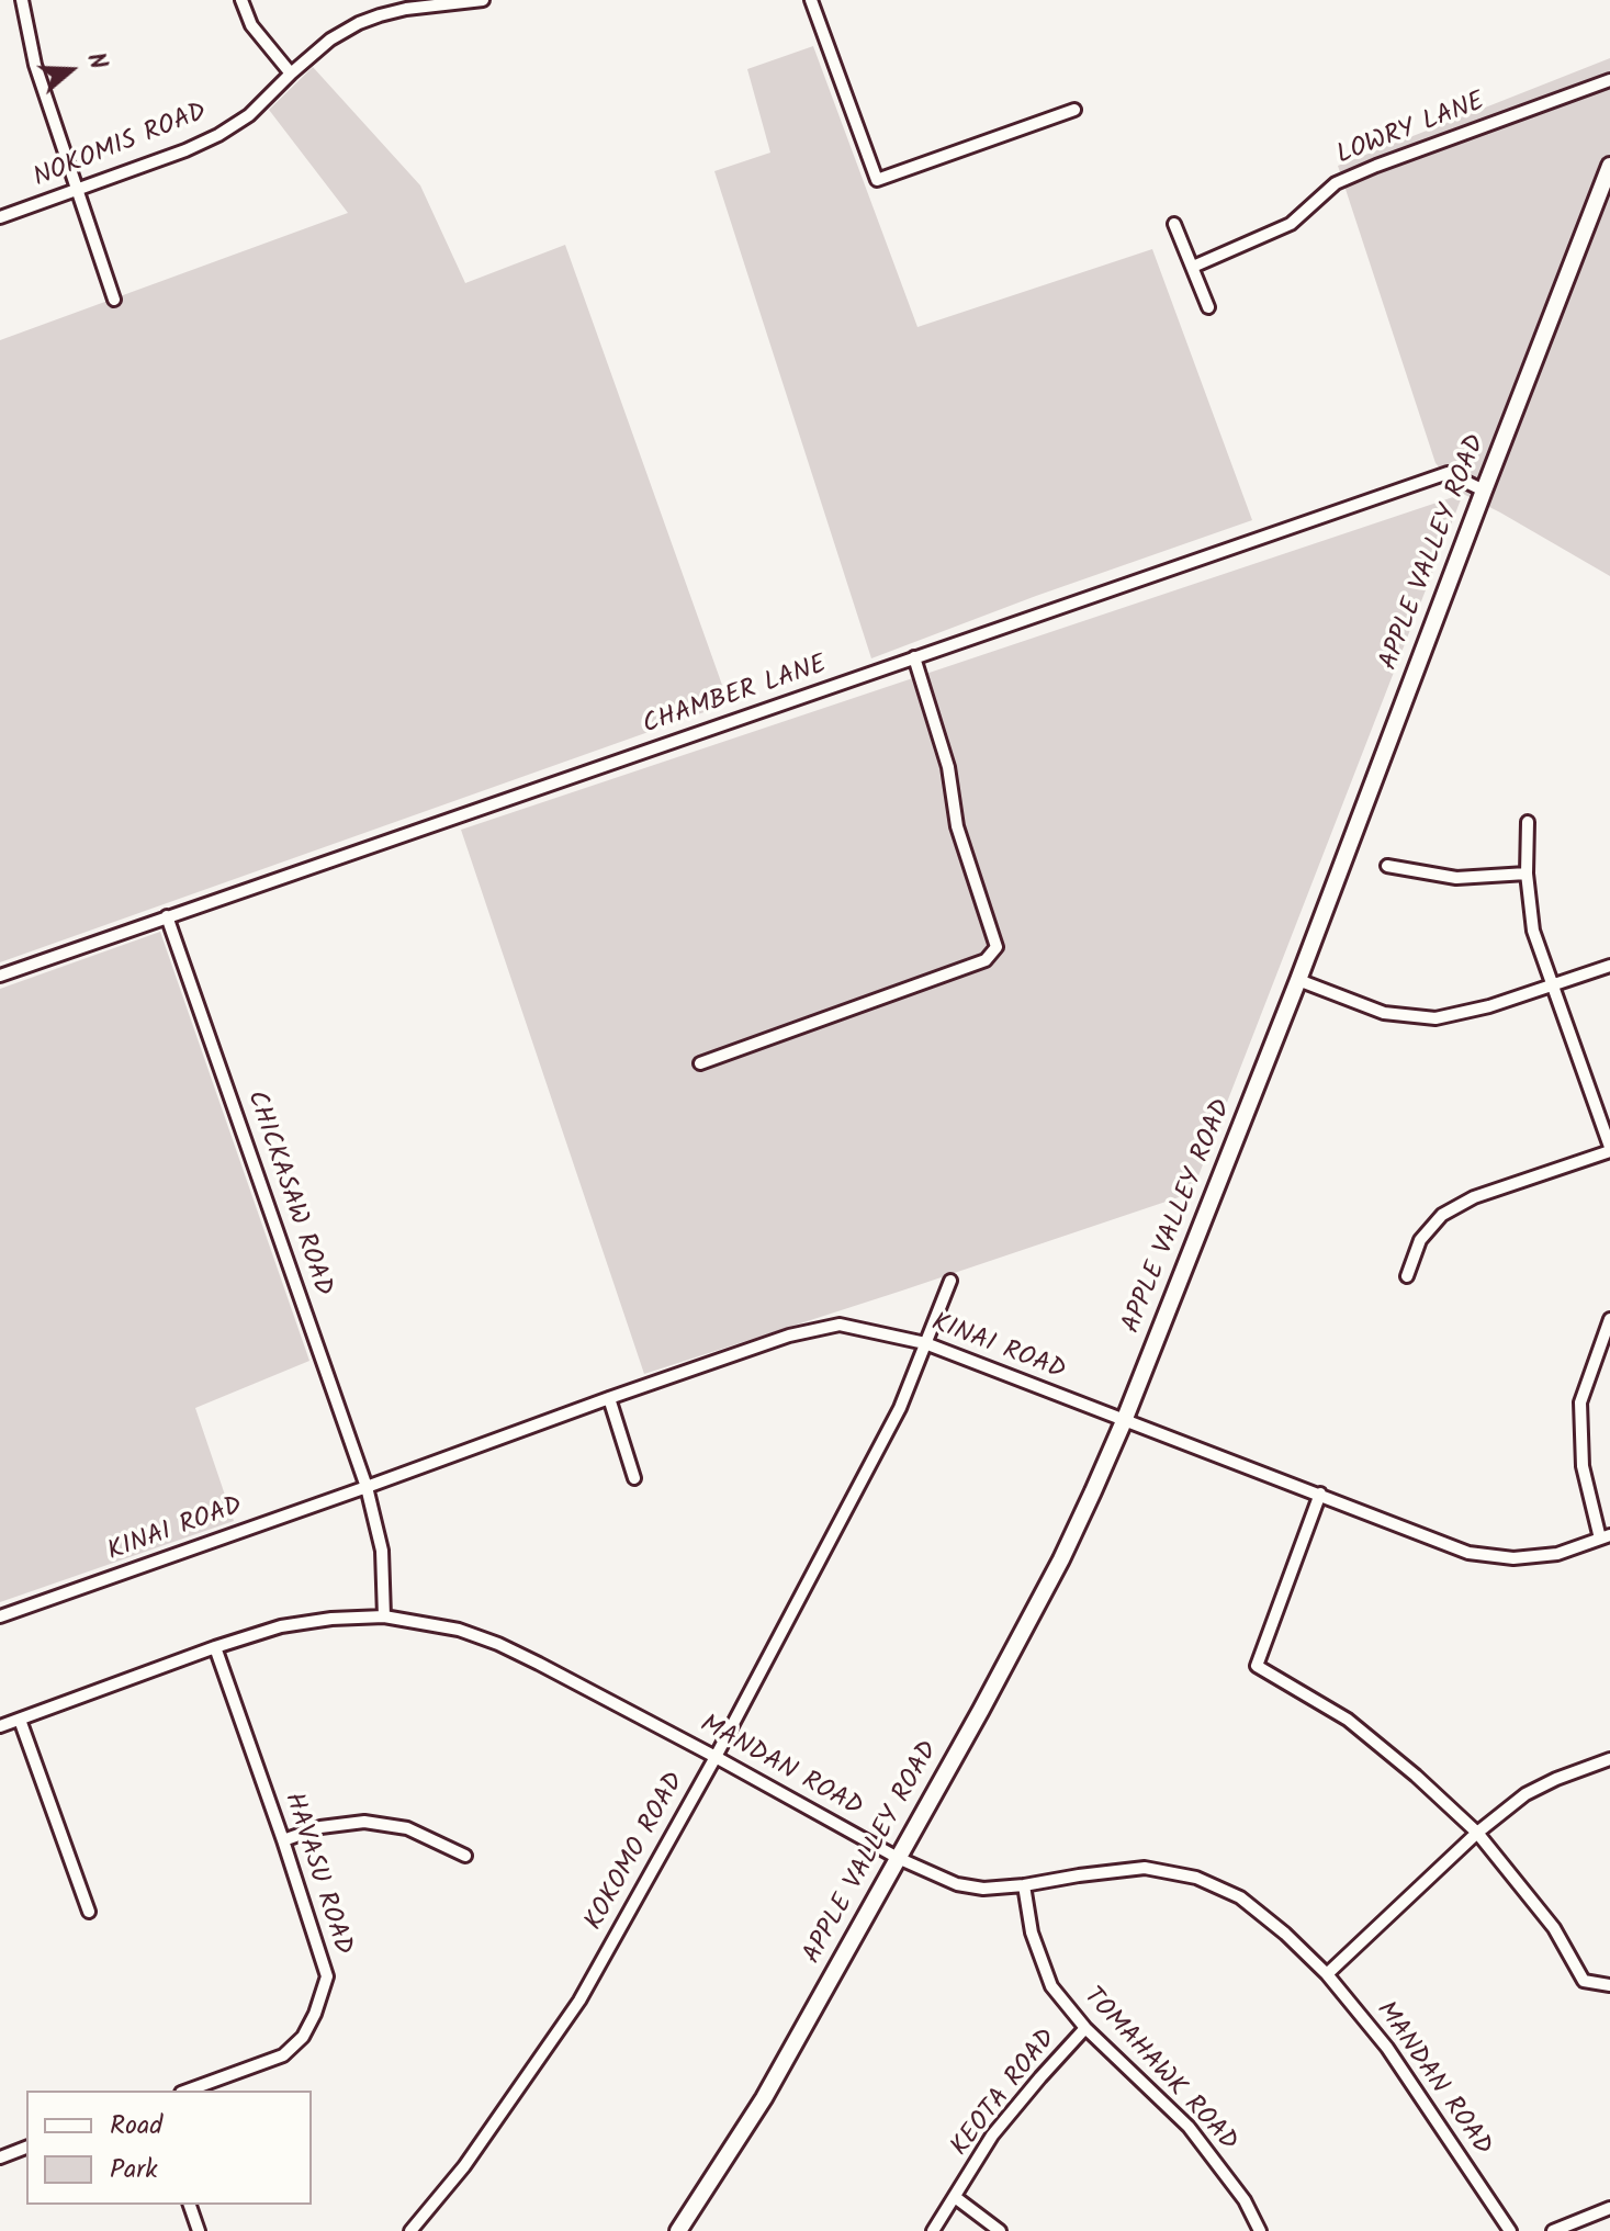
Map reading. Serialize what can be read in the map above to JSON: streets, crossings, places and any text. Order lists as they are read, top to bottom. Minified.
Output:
{"streets":{"main road":["APPLE VALLEY ROAD"],"street":["LOWRY LANE","NOKOMIS ROAD","CHAMBER LANE","CHICKASAW ROAD","KINAI ROAD","MANDAN ROAD","KOKOMO ROAD","HAVASU ROAD","TOMAHAWK ROAD","KEOTA ROAD"]},"crossings":[["APPLE VALLEY ROAD","CHAMBER LANE"],["APPLE VALLEY ROAD","KINAI ROAD"],["APPLE VALLEY ROAD","MANDAN ROAD"],["CHAMBER LANE","CHICKASAW ROAD"],["CHICKASAW ROAD","KINAI ROAD"],["KINAI ROAD","KOKOMO ROAD"],["MANDAN ROAD","KOKOMO ROAD"],["MANDAN ROAD","HAVASU ROAD"],["MANDAN ROAD","TOMAHAWK ROAD"],["TOMAHAWK ROAD","KEOTA ROAD"]],"legend":["Road","Park"],"north":"right"}
